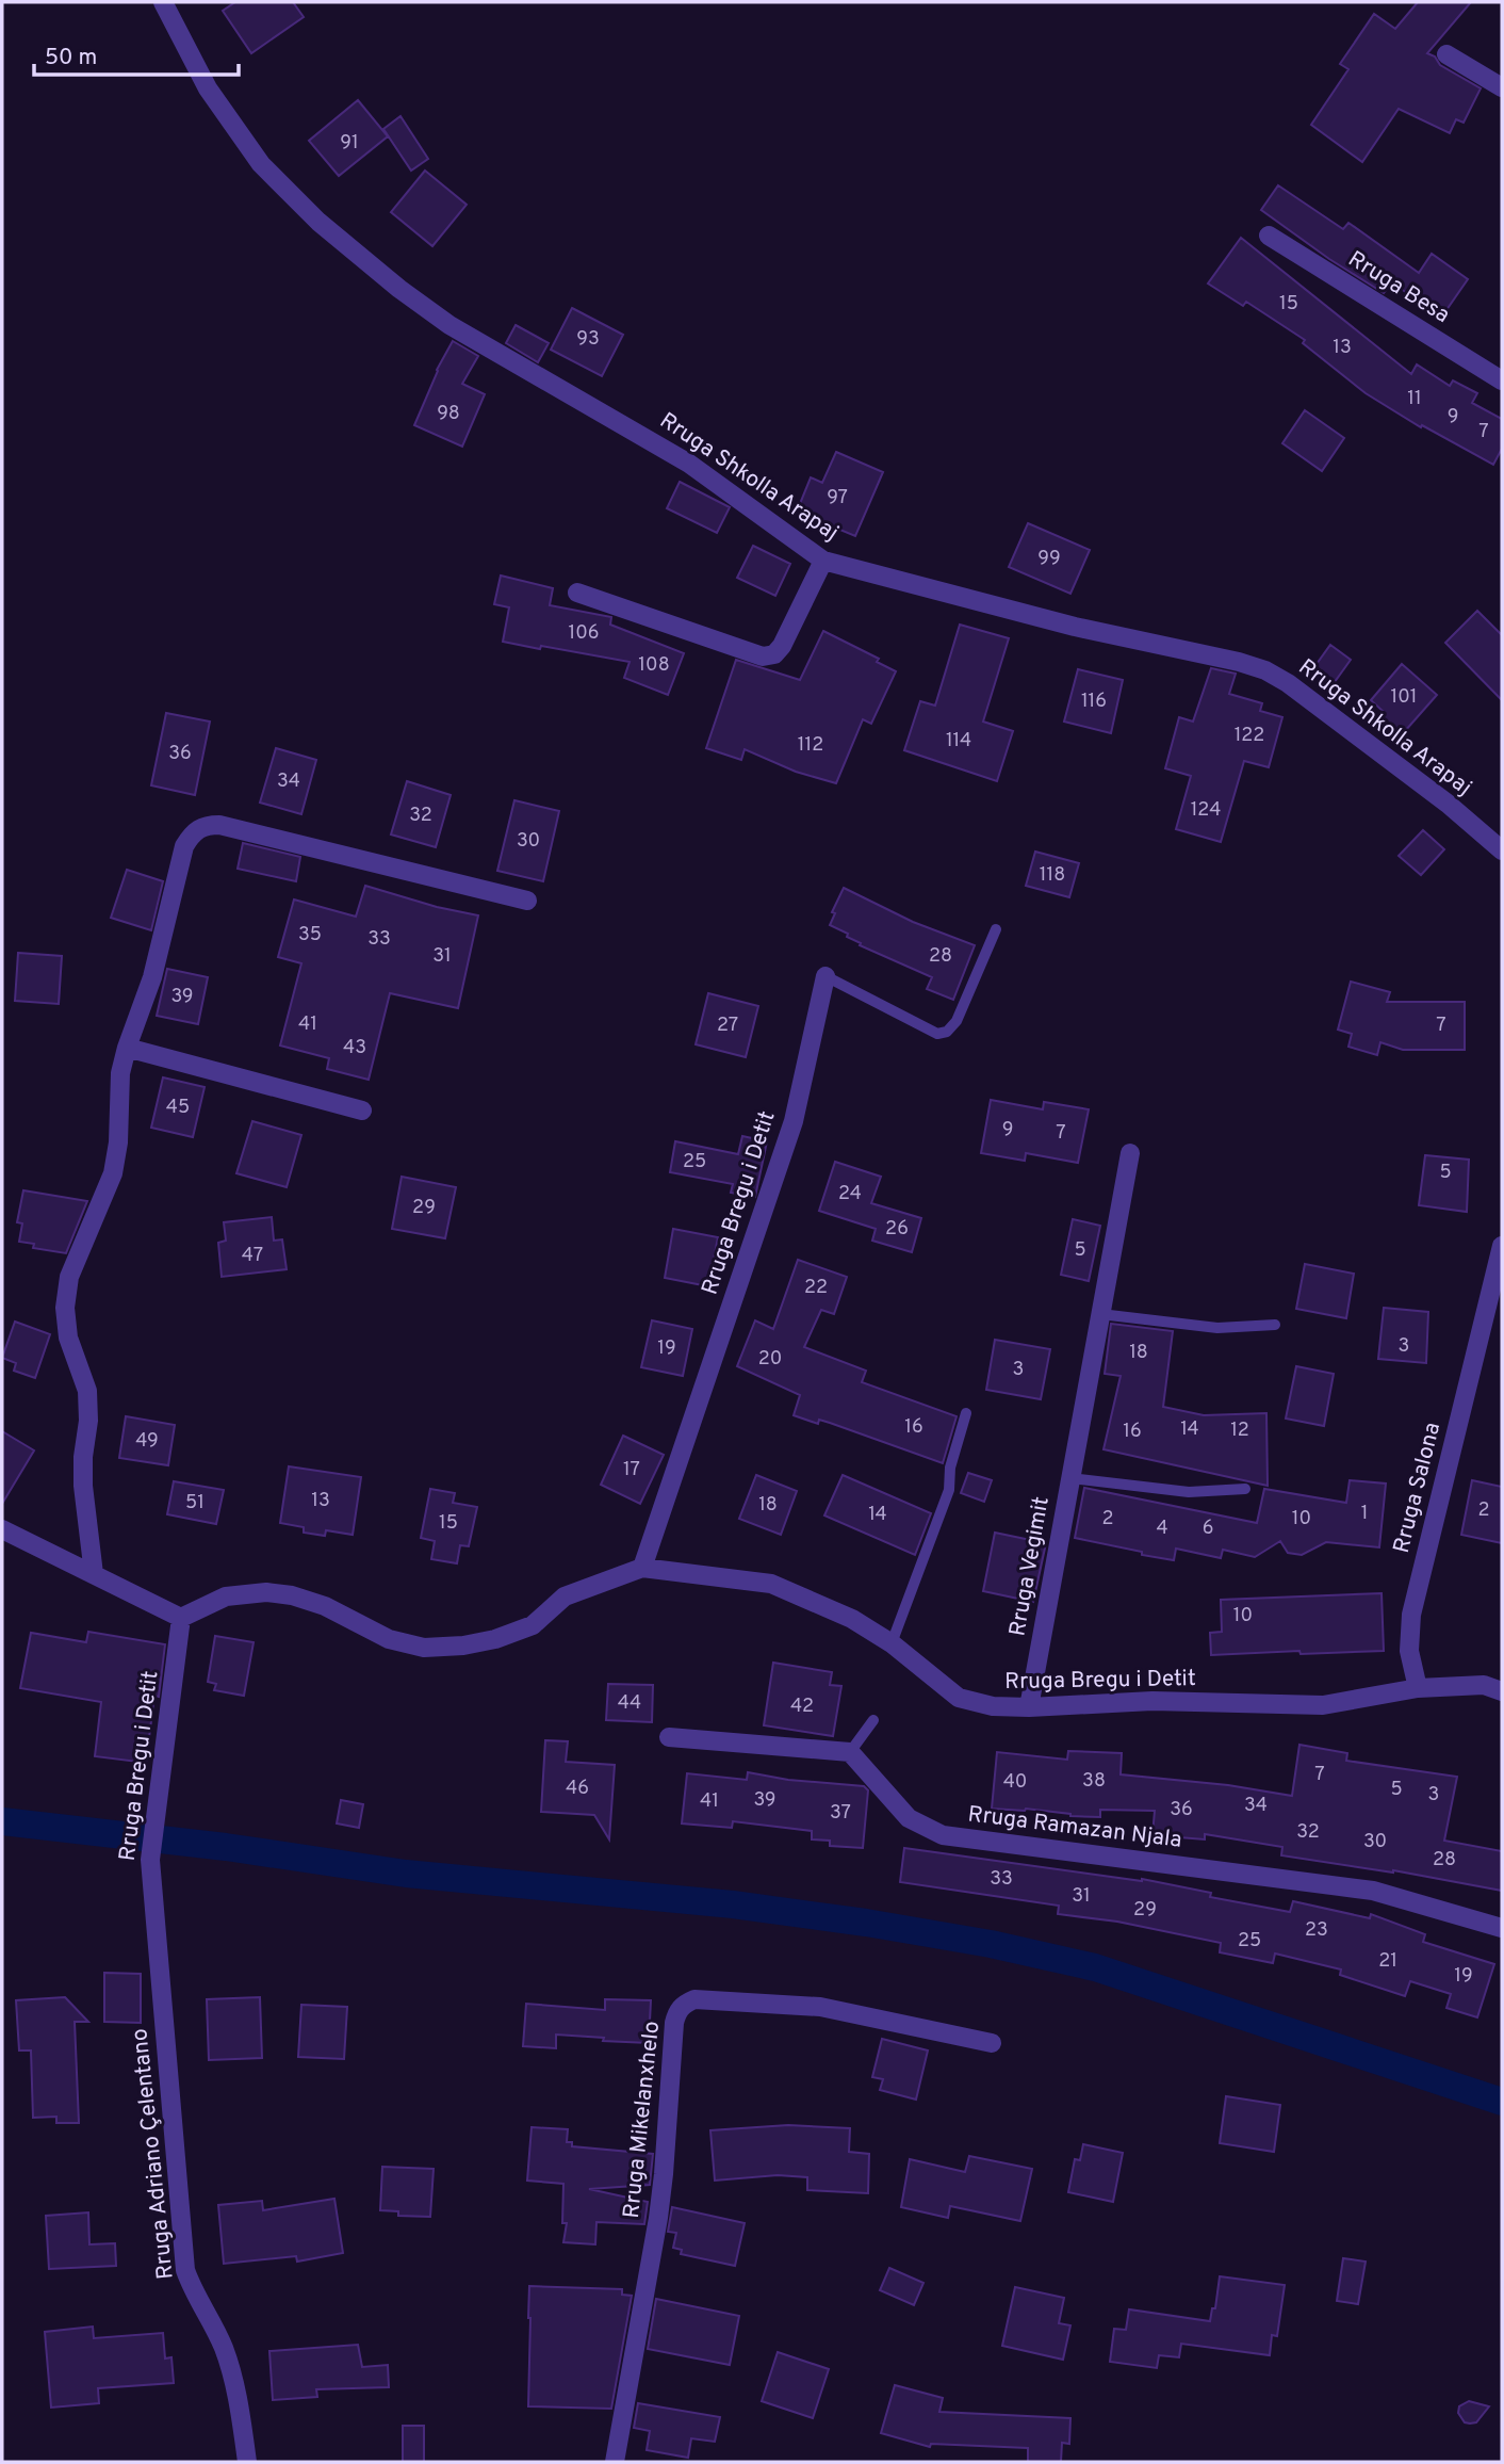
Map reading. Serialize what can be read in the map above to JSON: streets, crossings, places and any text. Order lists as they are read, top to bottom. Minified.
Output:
{"streets":{"street":["Rruga Besa","Rruga Shkolla Arapaj","Rruga Bregu i Detit","Rruga Salona","Rruga Vegimit","Rruga Ramazan Njala","Rruga Mikelanxhelo","Rruga Adriano Çelentano"]},"crossings":[["Rruga Bregu i Detit","Rruga Salona"],["Rruga Bregu i Detit","Rruga Vegimit"],["Rruga Bregu i Detit","Rruga Adriano Çelentano"]],"house_numbers":["91","15","93","13","11","98","9","7","97","99","106","108","101","116","122","114","112","36","34","124","32","30","118","35","33","31","28","39","41","27","7","43","45","9","7","25","5","24","29","26","5","47","22","3","19","18","20","3","16","14","12","16","49","17","13","51","18","2","1","14","2","10","15","4","6","10","44","42","7","38","40","46","5","3","39","41","34","36","37","32","30","28","33","31","29","23","25","21","19"],"scale_bar":"50 m"}
